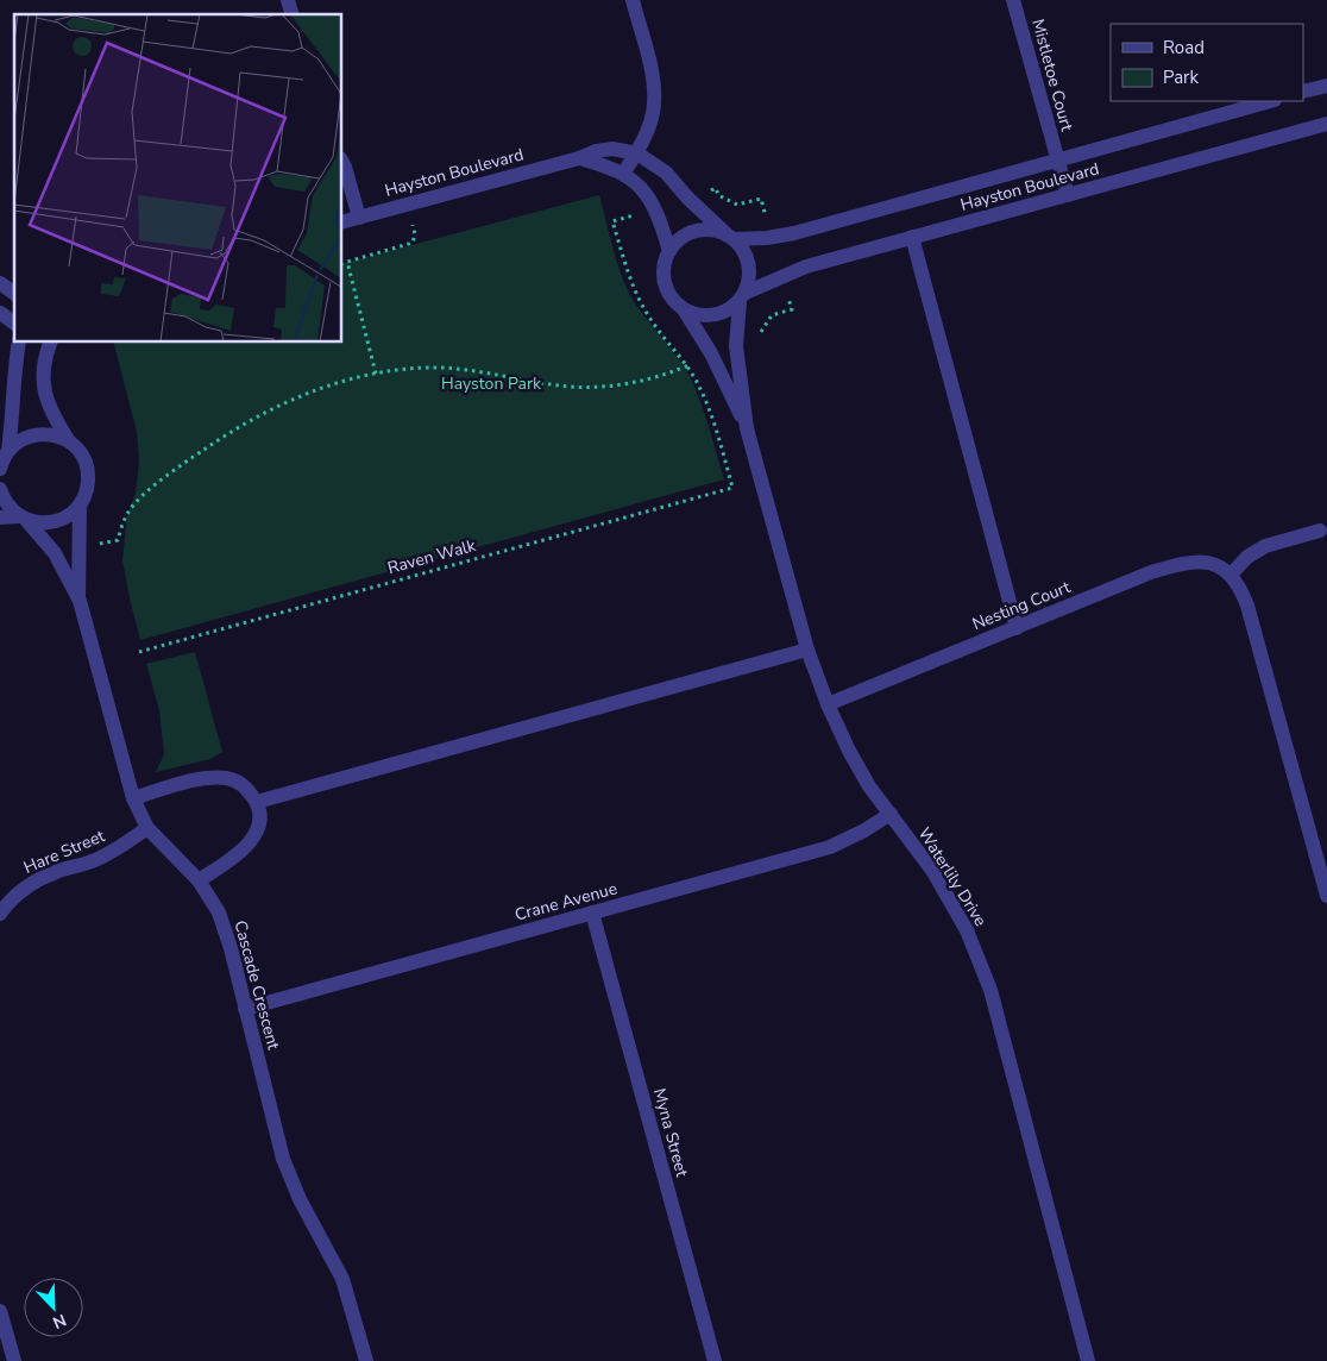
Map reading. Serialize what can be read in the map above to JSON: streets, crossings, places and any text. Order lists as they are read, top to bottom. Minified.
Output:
{"streets":{"street":["Mistletoe Court","Hayston Boulevard","Nesting Court","Hare Street","Waterlily Drive","Crane Avenue","Cascade Crescent","Myna Street"],"path":["Raven Walk"]},"crossings":[["Mistletoe Court","Hayston Boulevard"],["Hayston Boulevard","Waterlily Drive"],["Nesting Court","Waterlily Drive"],["Hare Street","Cascade Crescent"],["Waterlily Drive","Crane Avenue"],["Crane Avenue","Cascade Crescent"],["Crane Avenue","Myna Street"]],"parks":["Hayston Park"],"legend":["Road","Park"],"north":"bottom right"}
